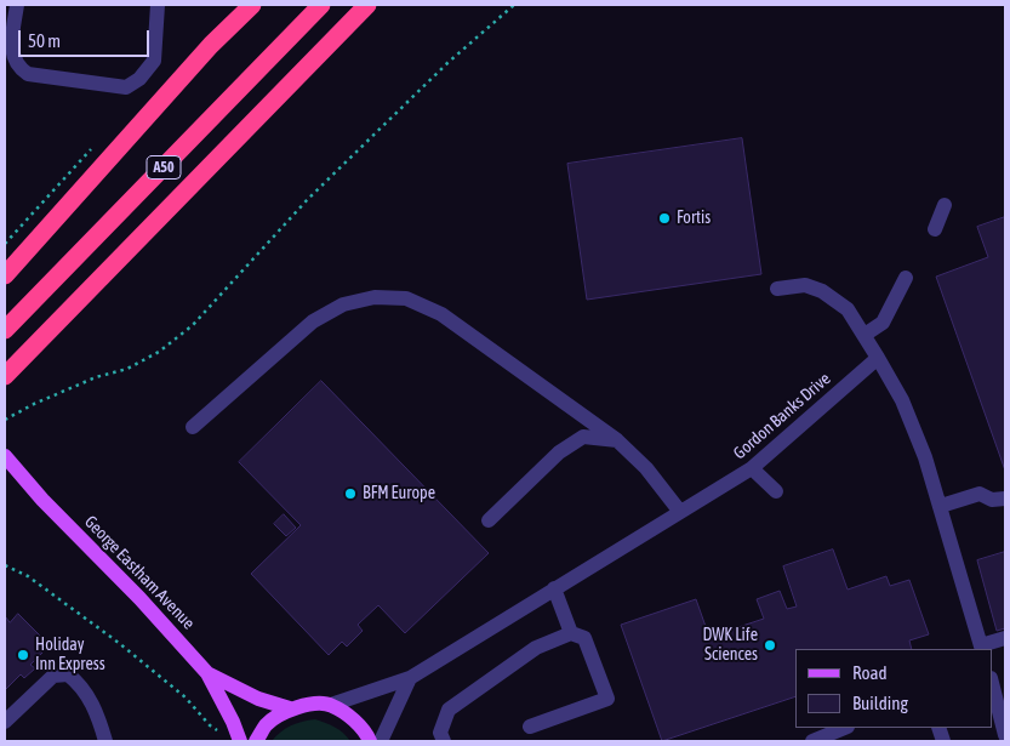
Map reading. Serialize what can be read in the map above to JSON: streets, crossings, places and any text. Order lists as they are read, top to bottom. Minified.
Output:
{"streets":{"highway":["A50"],"main road":["George Eastham Avenue"],"street":["Gordon Banks Drive"]},"places":["Fortis","BFM Europe","DWK Life Sciences","Holiday Inn Express"],"legend":["Road","Building"],"scale_bar":"50 m"}
